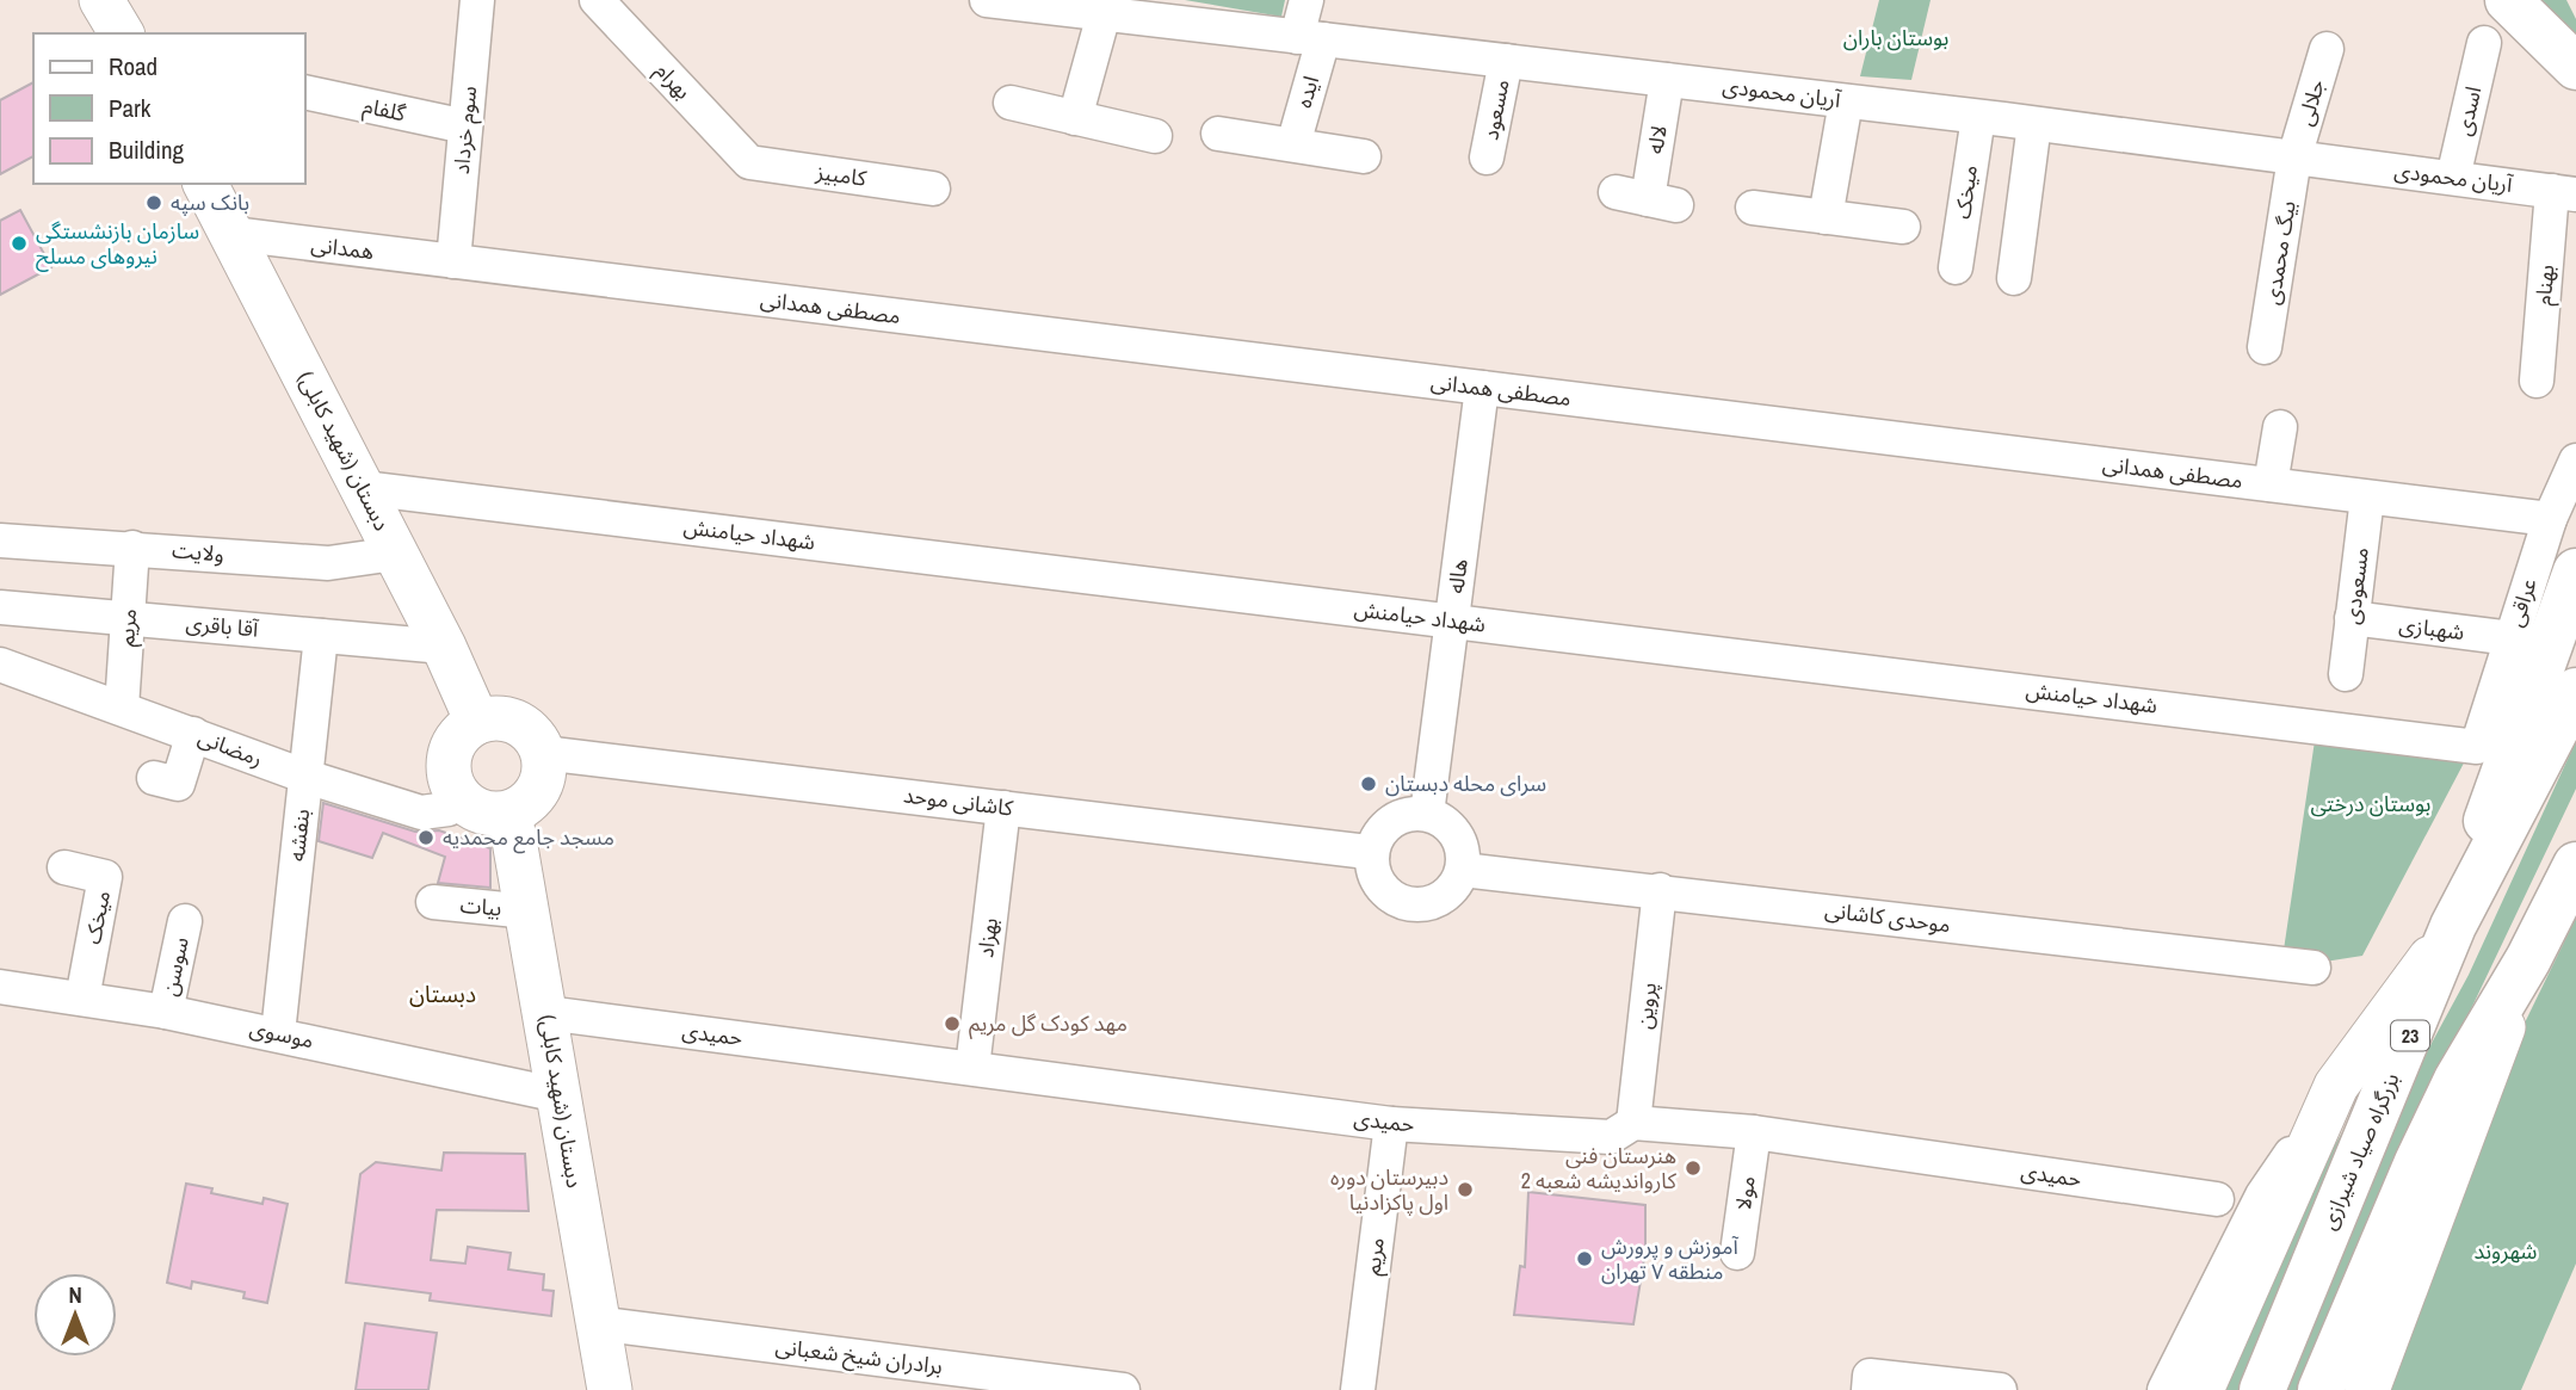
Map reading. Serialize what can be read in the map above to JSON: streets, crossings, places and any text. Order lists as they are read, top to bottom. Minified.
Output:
{"streets":{"highway":["23","بزرگراه صیاد شیرازی"],"main road":["دبستان (شهید کابلی)"],"street":["بهرام","ایده","آریان محمودی","جلالی","گلفام","مسعود","اسدی","سوم خرداد","لاله","کامبیز","میخک","همدانی","بیگ محمدی","بهنام","مصطفی همدانی","شهداد حیامنش","ولایت","هاله","مسعودی","عراقی","آقا باقری","مریم","شهبازی","رمضانی","کاشانی موحد","بنفشه","بیات","موحدی کاشانی","بهزاد","سوسن","پروین","موسوی","حمیدی","مولا","برادران شیخ شعبانی"]},"crossings":[["بهرام","کامبیز"],["ایده","آریان محمودی"],["آریان محمودی","جلالی"],["آریان محمودی","مسعود"],["آریان محمودی","اسدی"],["آریان محمودی","لاله"],["آریان محمودی","میخک"],["آریان محمودی","بیگ محمدی"],["آریان محمودی","بهنام"],["جلالی","بیگ محمدی"],["گلفام","سوم خرداد"],["سوم خرداد","همدانی"],["سوم خرداد","مصطفی همدانی"],["میخک","موسوی"],["همدانی","مصطفی همدانی"],["همدانی","دبستان (شهید کابلی)"],["مصطفی همدانی","هاله"],["مصطفی همدانی","مسعودی"],["مصطفی همدانی","عراقی"],["دبستان (شهید کابلی)","شهداد حیامنش"],["دبستان (شهید کابلی)","ولایت"],["دبستان (شهید کابلی)","آقا باقری"],["دبستان (شهید کابلی)","رمضانی"],["دبستان (شهید کابلی)","کاشانی موحد"],["دبستان (شهید کابلی)","بیات"],["دبستان (شهید کابلی)","موسوی"],["دبستان (شهید کابلی)","حمیدی"],["دبستان (شهید کابلی)","برادران شیخ شعبانی"],["شهداد حیامنش","هاله"],["شهداد حیامنش","عراقی"],["ولایت","مریم"],["هاله","کاشانی موحد"],["هاله","موحدی کاشانی"],["مسعودی","شهبازی"],["عراقی","شهبازی"],["آقا باقری","مریم"],["آقا باقری","بنفشه"],["مریم","رمضانی"],["مریم","حمیدی"],["رمضانی","کاشانی موحد"],["رمضانی","بنفشه"],["کاشانی موحد","موحدی کاشانی"],["کاشانی موحد","بهزاد"],["بنفشه","موسوی"],["موحدی کاشانی","پروین"],["بهزاد","حمیدی"],["سوسن","موسوی"],["پروین","حمیدی"],["حمیدی","مولا"]],"districts":["دبستان"],"parks":["بوستان باران","بوستان درختی","شهروند"],"places":["بانک سپه","سازمان بازنشستگی نیروهای مسلح","سرای محله دبستان","مسجد جامع محمدیه","مهد کودک گل مریم","هنرستان فنی کارواندیشه شعبه 2","دبیرستان دوره اول پاکزادنیا","آموزش و پرورش منطقه ۷ تهران"],"legend":["Road","Park","Building"],"north":"top"}
